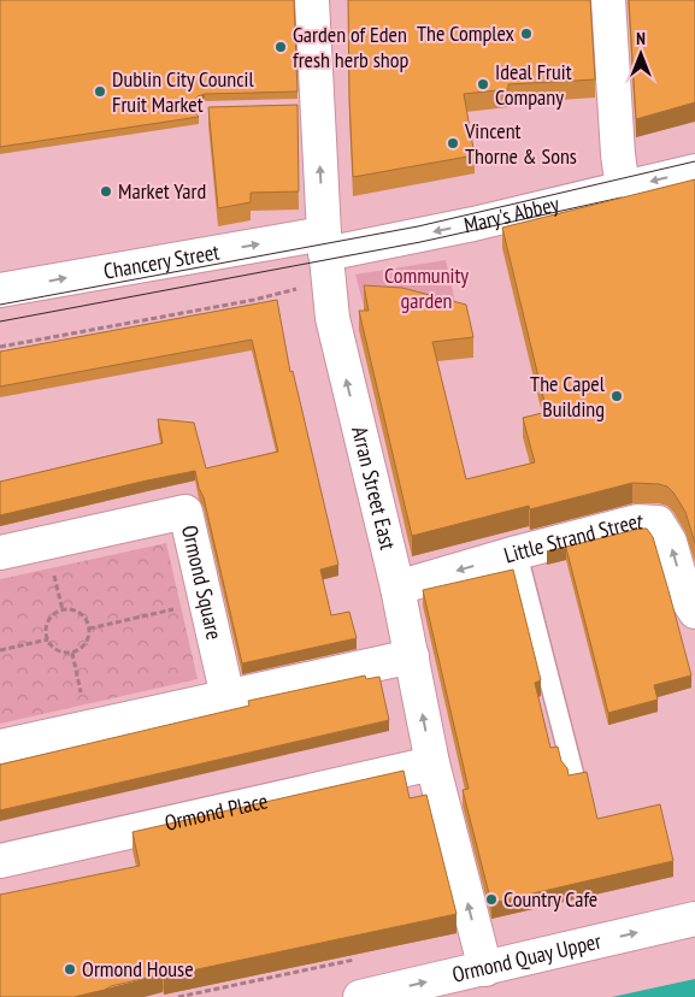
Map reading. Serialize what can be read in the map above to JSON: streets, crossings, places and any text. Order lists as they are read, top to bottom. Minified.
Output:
{"streets":{"street":["Mary's Abbey","Chancery Street","Arran Street East","Little Strand Street","Ormond Square","Ormond Place","Ormond Quay Upper"]},"crossings":[["Mary's Abbey","Chancery Street"],["Mary's Abbey","Arran Street East"],["Chancery Street","Arran Street East"],["Arran Street East","Little Strand Street"],["Arran Street East","Ormond Place"],["Arran Street East","Ormond Quay Upper"]],"one_way":["Mary's Abbey","Chancery Street","Arran Street East","Little Strand Street","Ormond Quay Upper"],"parks":["Community garden"],"places":["The Complex","Garden of Eden fresh herb shop","Ideal Fruit Company","Dublin City Council Fruit Market","Vincent Thorne & Sons","Market Yard","The Capel Building","Country Cafe","Ormond House"],"north":"top"}
